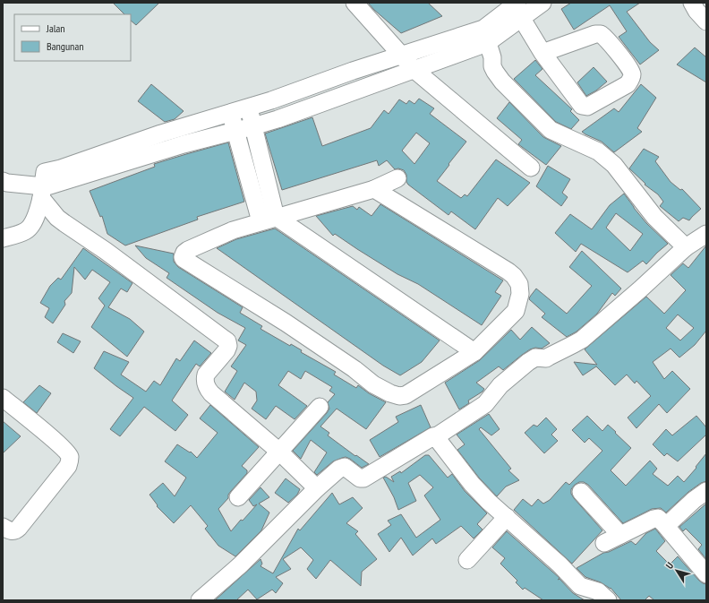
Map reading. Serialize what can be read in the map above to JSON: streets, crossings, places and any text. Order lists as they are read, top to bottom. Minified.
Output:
{"legend":["Jalan","Bangunan"],"north":"top left"}
